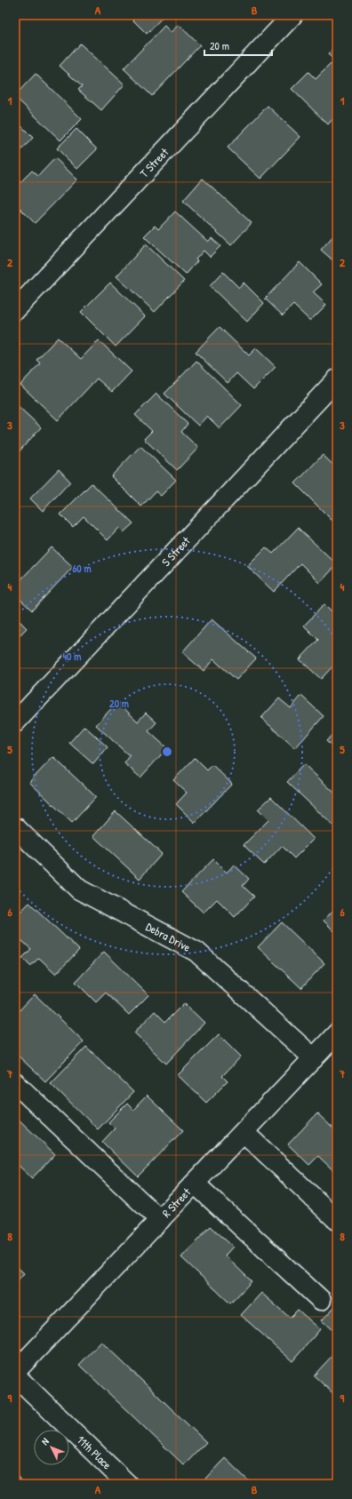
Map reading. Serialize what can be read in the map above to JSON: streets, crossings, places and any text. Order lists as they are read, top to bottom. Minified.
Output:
{"streets":{"street":["T Street","S Street","Debra Drive","R Street","11th Place"]},"crossings":[["Debra Drive","R Street"]],"scale_bar":"20 m","north":"top left","grid":{"columns":["A","B"],"rows":["1","2","3","4","5","6","7","8","9"]},"rings":["60 m","40 m","20 m"]}
